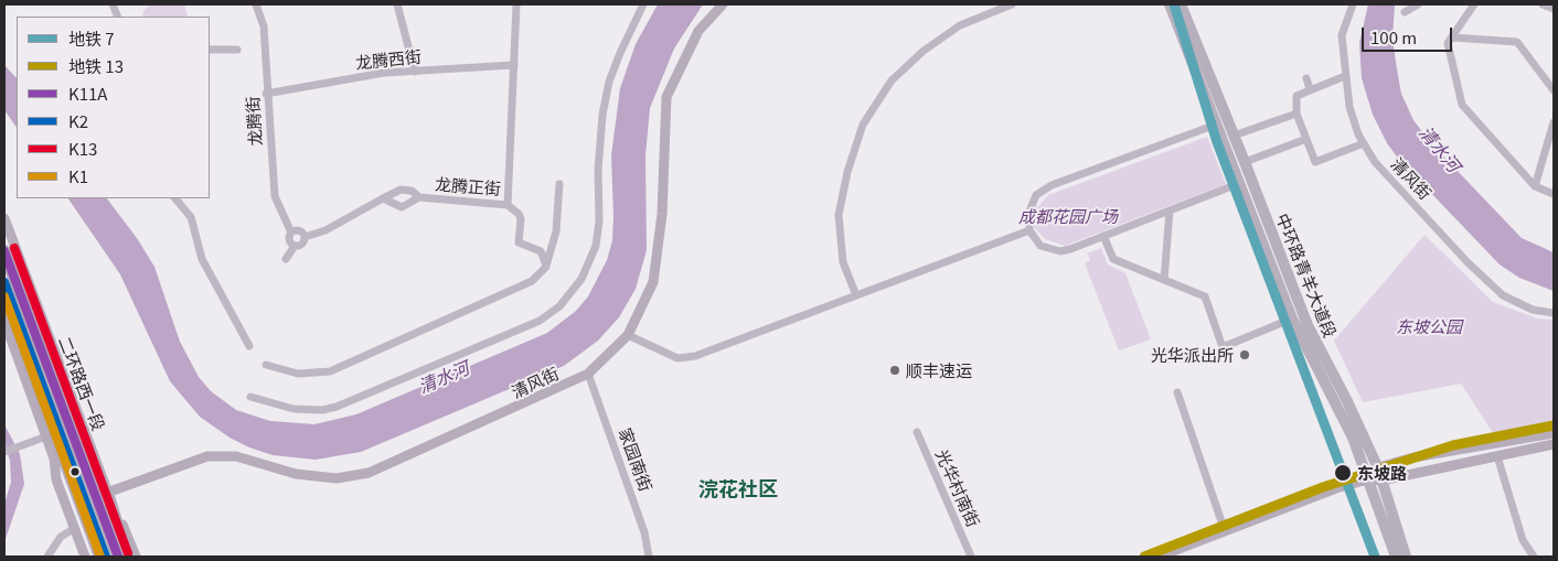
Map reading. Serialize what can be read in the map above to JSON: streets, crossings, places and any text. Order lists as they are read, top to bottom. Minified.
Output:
{"streets":{"main road":["中环路青羊大道段"],"street":["龙腾西街","龙腾街","清风街","龙腾正街","二环路西一段","家园南街","光华村南街"]},"crossings":[["龙腾西街","龙腾街"],["龙腾西街","龙腾正街"],["清风街","二环路西一段"],["清风街","家园南街"]],"districts":["浣花社区"],"water":["清水河"],"parks":["成都花园广场","东坡公园"],"places":["光华派出所","顺丰速运","东坡路"],"lines":["metro line 7","transit line K13","transit line K11A","transit line K2","transit line K1","metro line 13"],"legend":["地铁 7","地铁 13","K11A","K2","K13","K1"],"scale_bar":"100 m"}
